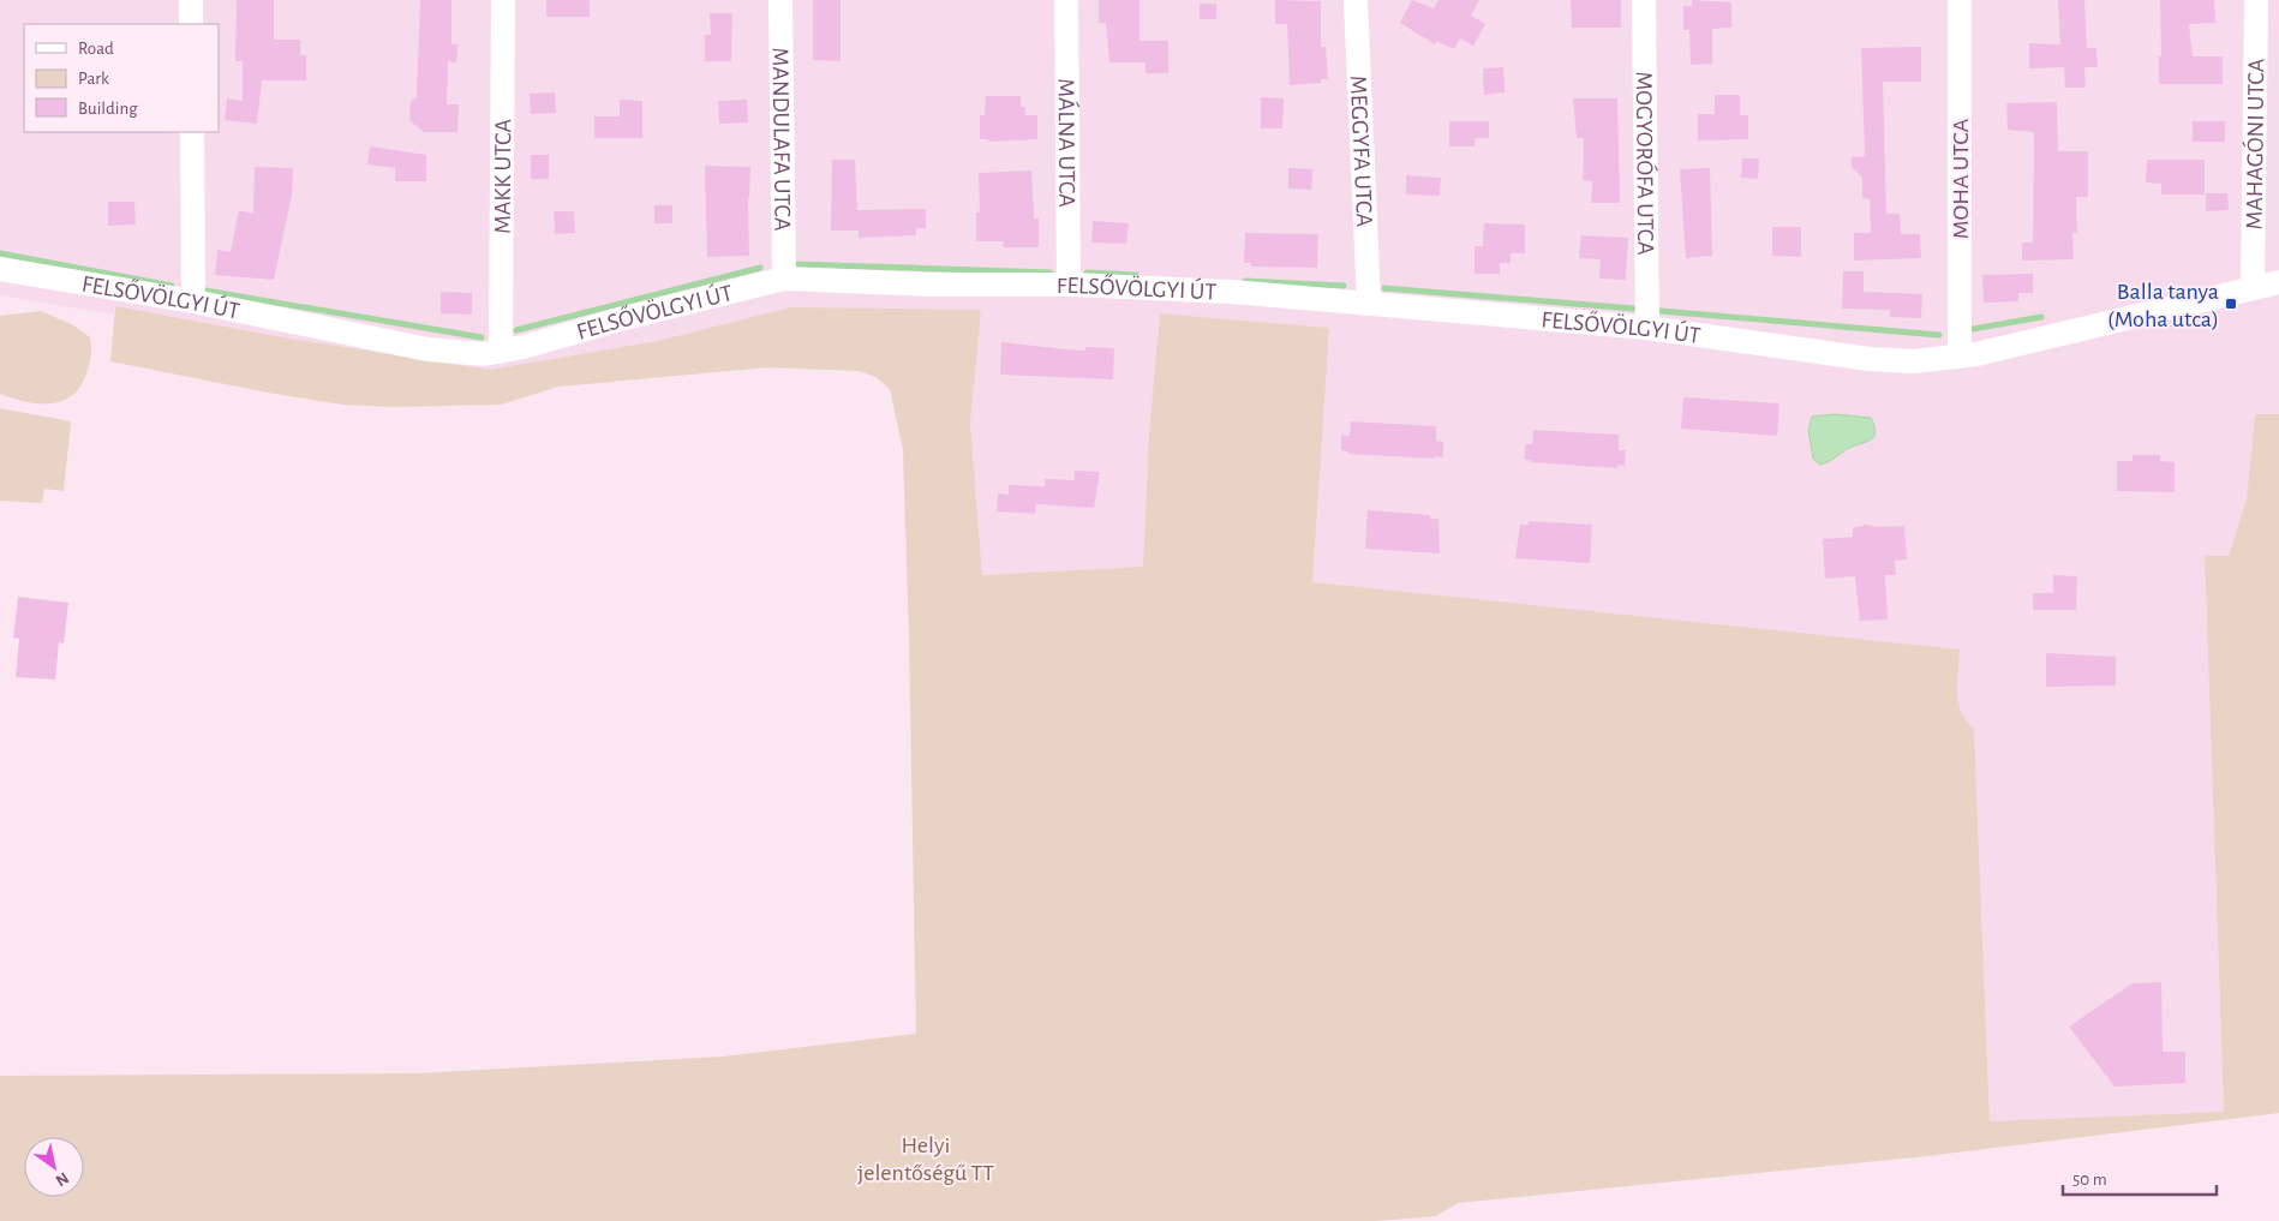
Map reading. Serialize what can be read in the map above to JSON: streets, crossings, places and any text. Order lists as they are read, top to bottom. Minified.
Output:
{"streets":{"street":["MANDULAFA UTCA","MÁLNA UTCA","MAHAGÓNI UTCA","MEGGYFA UTCA","MOGYORÓFA UTCA","MAKK UTCA","MOHA UTCA","FELSŐVÖLGYI ÚT"]},"crossings":[["MANDULAFA UTCA","FELSŐVÖLGYI ÚT"],["MÁLNA UTCA","FELSŐVÖLGYI ÚT"],["MAHAGÓNI UTCA","FELSŐVÖLGYI ÚT"],["MEGGYFA UTCA","FELSŐVÖLGYI ÚT"],["MOGYORÓFA UTCA","FELSŐVÖLGYI ÚT"],["MAKK UTCA","FELSŐVÖLGYI ÚT"],["MOHA UTCA","FELSŐVÖLGYI ÚT"]],"parks":["Helyi jelentőségű TT"],"places":{"transit":["Balla tanya (Moha utca)"]},"legend":["Road","Park","Building"],"scale_bar":"50 m","north":"bottom right"}
